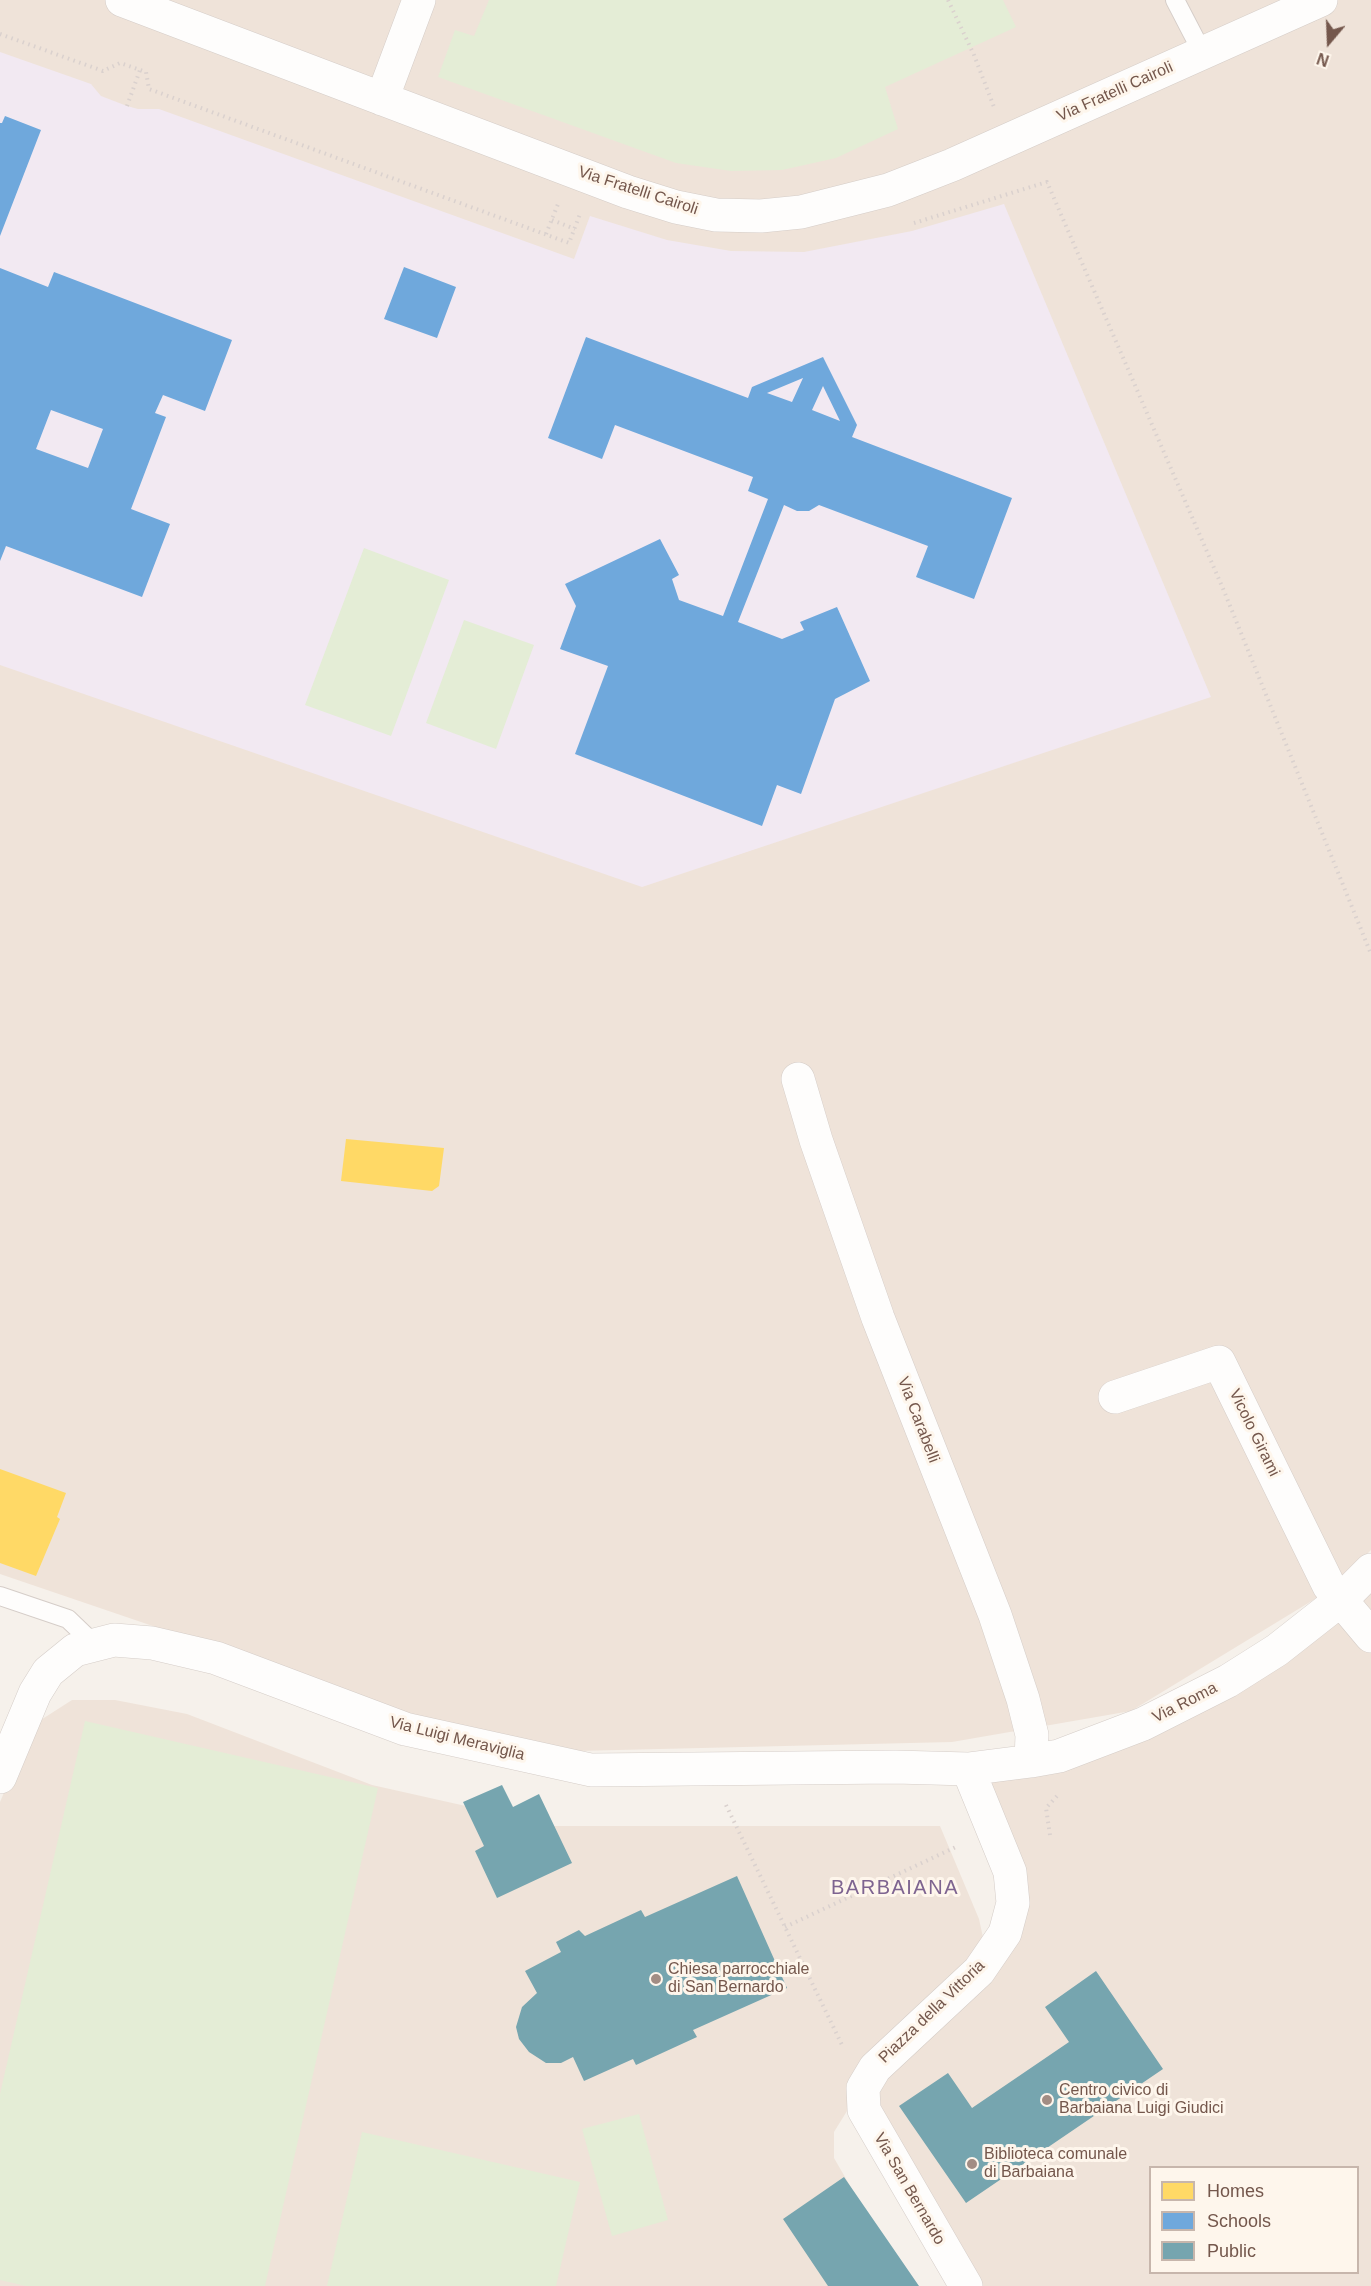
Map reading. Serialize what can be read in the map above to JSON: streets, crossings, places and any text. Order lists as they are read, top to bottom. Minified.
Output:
{"streets":{"street":["Via Fratelli Cairoli","Via Carabelli","Vicolo Girami","Via Roma","Via Luigi Meraviglia","Piazza della Vittoria","Via San Bernardo"]},"crossings":[["Via Carabelli","Via Roma"],["Vicolo Girami","Via Roma"],["Via Roma","Via Luigi Meraviglia"],["Via Roma","Piazza della Vittoria"],["Via Luigi Meraviglia","Piazza della Vittoria"],["Piazza della Vittoria","Via San Bernardo"]],"districts":["BARBAIANA"],"places":["Chiesa parrocchiale di San Bernardo","Centro civico di Barbaiana Luigi Giudici","Biblioteca comunale di Barbaiana"],"legend":["Homes","Schools","Public"],"north":"bottom"}
